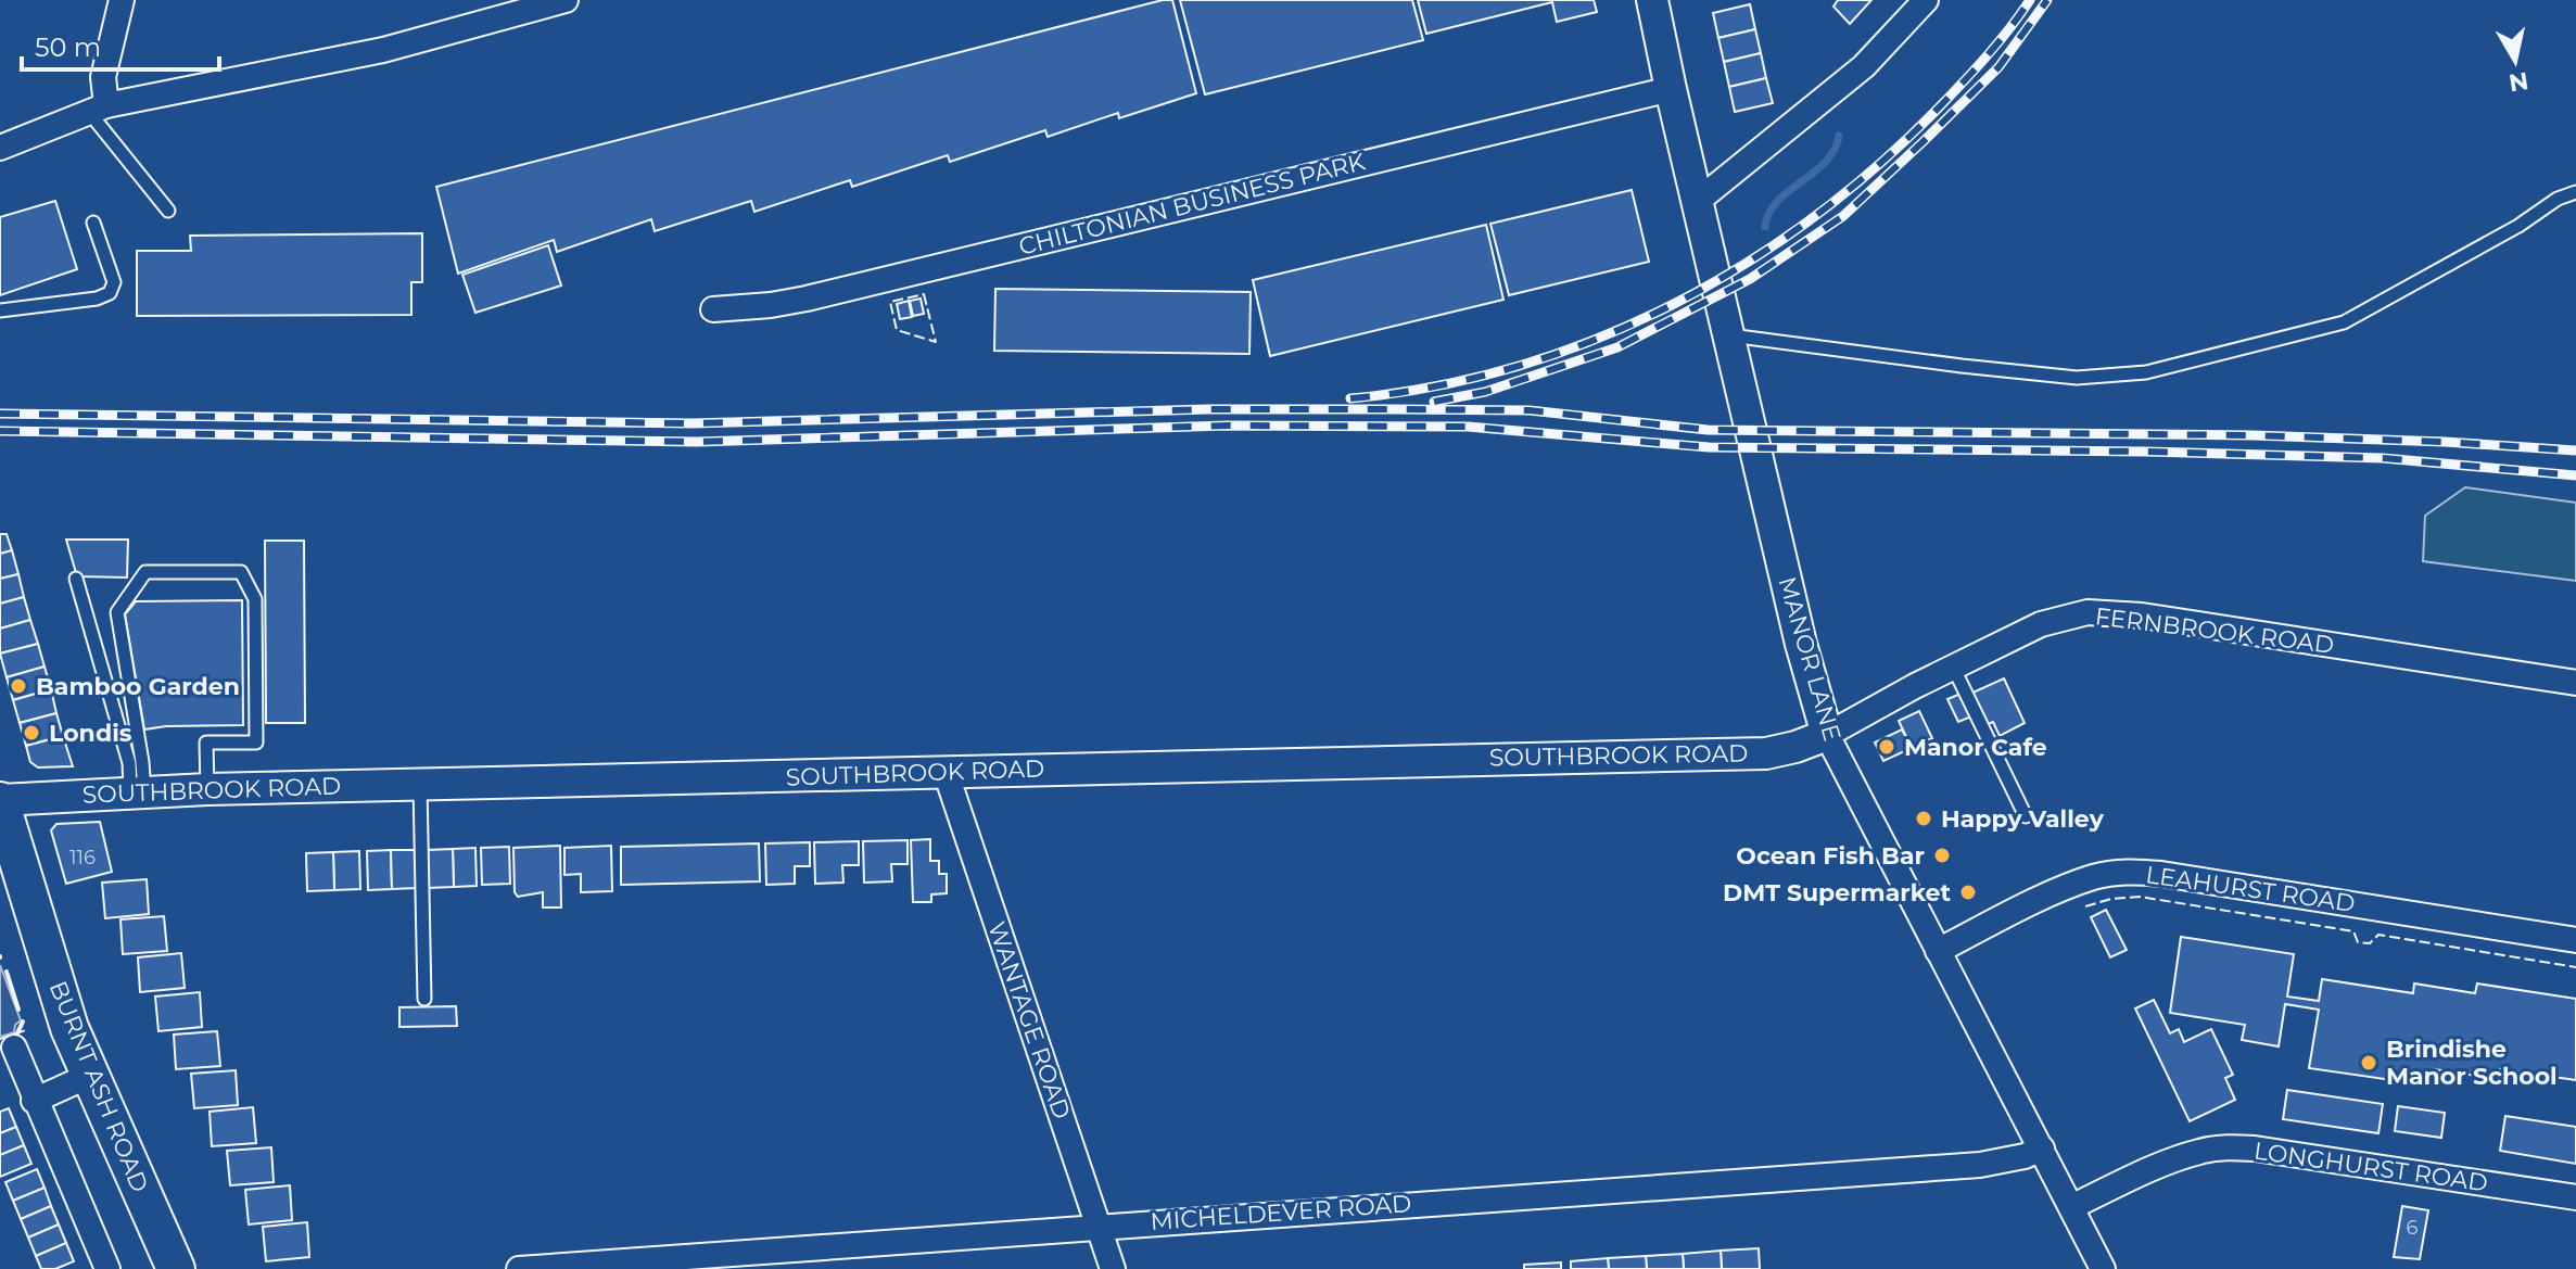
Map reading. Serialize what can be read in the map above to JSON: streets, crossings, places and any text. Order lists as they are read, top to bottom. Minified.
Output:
{"streets":{"main road":["BURNT ASH ROAD"],"street":["CHILTONIAN BUSINESS PARK","FERNBROOK ROAD","MANOR LANE","SOUTHBROOK ROAD","LEAHURST ROAD","WANTAGE ROAD","LONGHURST ROAD","MICHELDEVER ROAD"]},"crossings":[["CHILTONIAN BUSINESS PARK","MANOR LANE"],["FERNBROOK ROAD","MANOR LANE"],["FERNBROOK ROAD","SOUTHBROOK ROAD"],["MANOR LANE","SOUTHBROOK ROAD"],["MANOR LANE","LEAHURST ROAD"],["MANOR LANE","LONGHURST ROAD"],["MANOR LANE","MICHELDEVER ROAD"],["SOUTHBROOK ROAD","WANTAGE ROAD"],["SOUTHBROOK ROAD","BURNT ASH ROAD"],["WANTAGE ROAD","MICHELDEVER ROAD"]],"places":["Bamboo Garden","Londis","Manor Cafe","Happy Valley","Ocean Fish Bar","DMT Supermarket","Brindishe Manor School"],"house_numbers":["116","6"],"scale_bar":"50 m","north":"bottom"}
